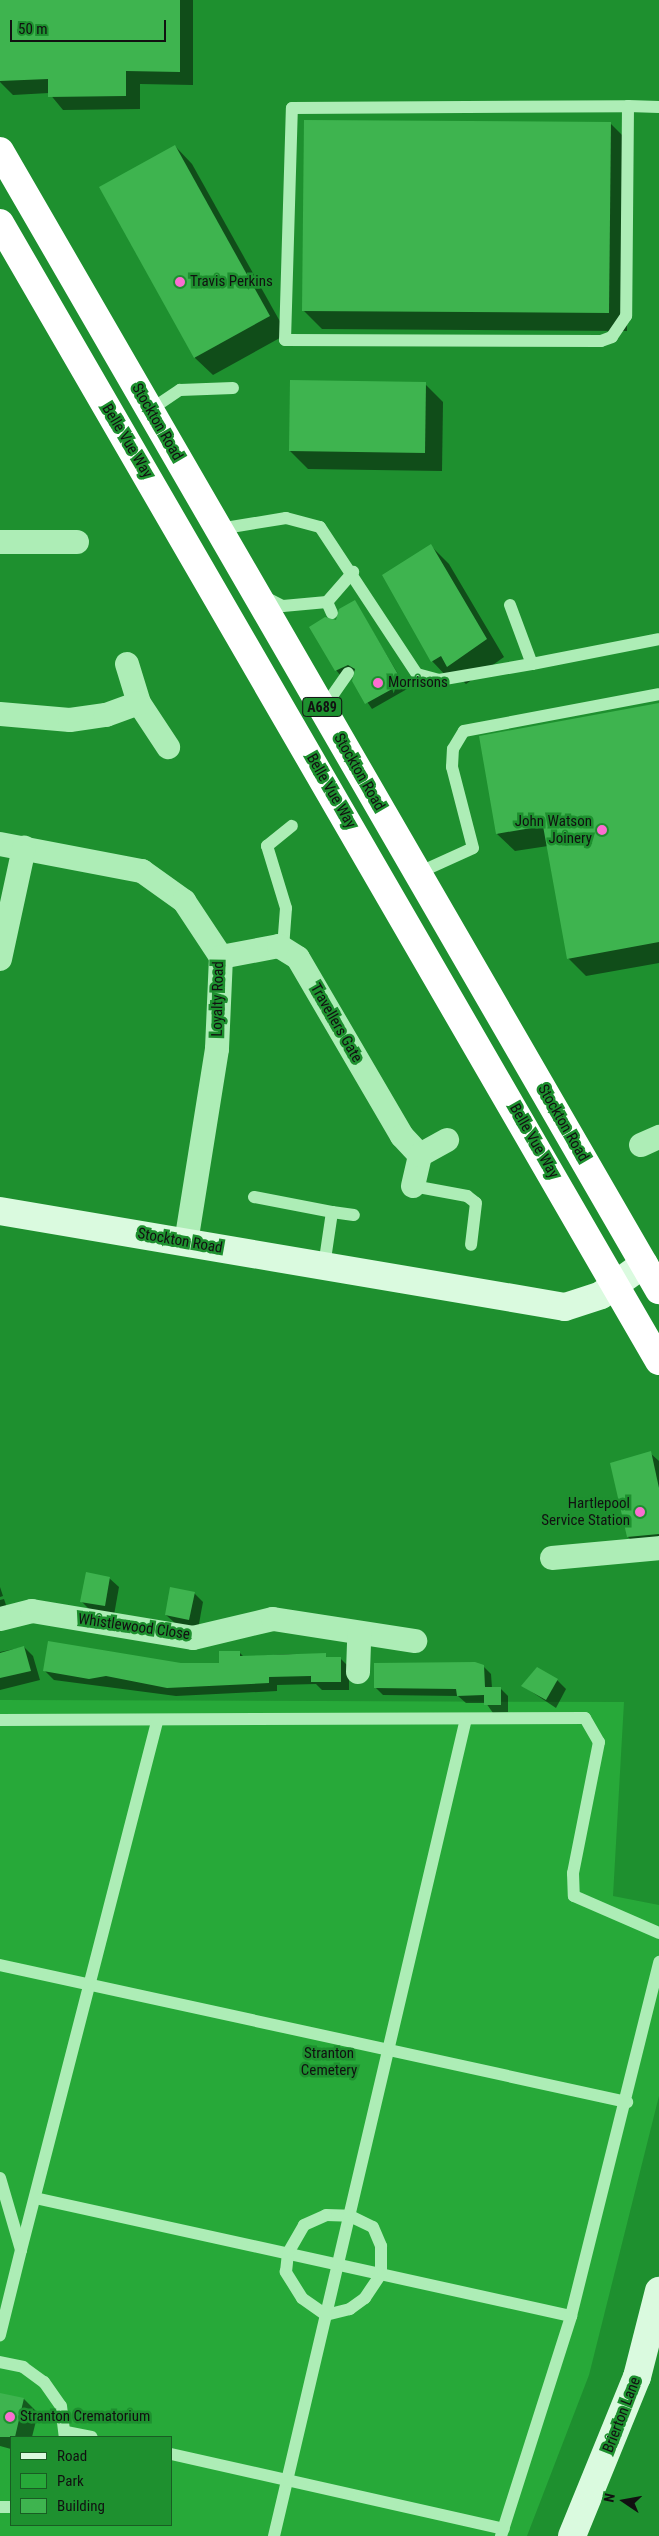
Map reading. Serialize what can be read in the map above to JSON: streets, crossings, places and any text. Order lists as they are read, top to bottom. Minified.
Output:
{"streets":{"highway":["Stockton Road","Belle Vue Way","A689"],"street":["Loyalty Road","Travellers Gate","Whistlewood Close","Brierton Lane"]},"crossings":[["Stockton Road","Belle Vue Way"],["Stockton Road","Loyalty Road"]],"parks":["Stranton Cemetery"],"places":["Travis Perkins","Morrisons","John Watson Joinery","Hartlepool Service Station","Stranton Crematorium"],"legend":["Road","Park","Building"],"scale_bar":"50 m","north":"left"}
